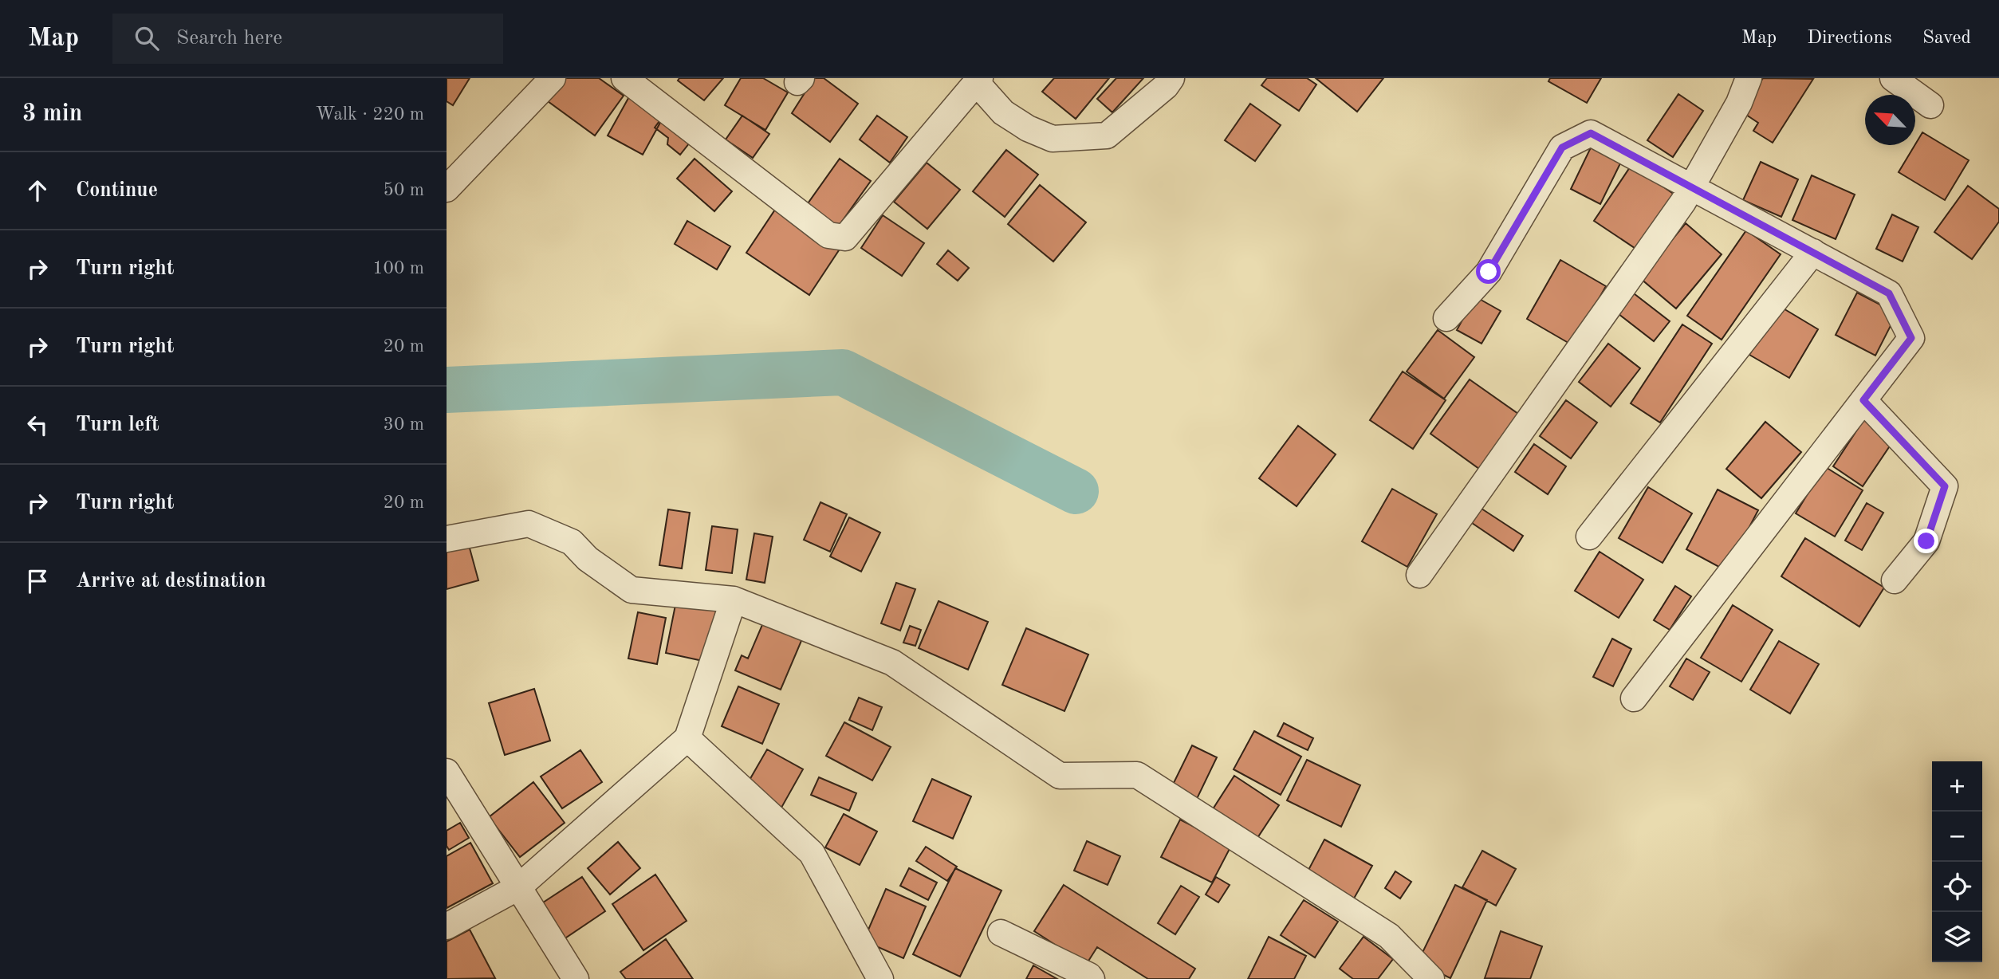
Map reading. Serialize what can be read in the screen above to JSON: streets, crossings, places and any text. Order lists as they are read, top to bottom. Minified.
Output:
{"north":"top left","page":{"header":"Map","search":"Search here","nav":["Map","Directions","Saved"],"heading":["3 min","Walk · 220 m"],"list":[["Continue","50 m"],["Turn right","100 m"],["Turn right","20 m"],["Turn left","30 m"],["Turn right","20 m"],"Arrive at destination"],"map_buttons":["+","−"]}}
